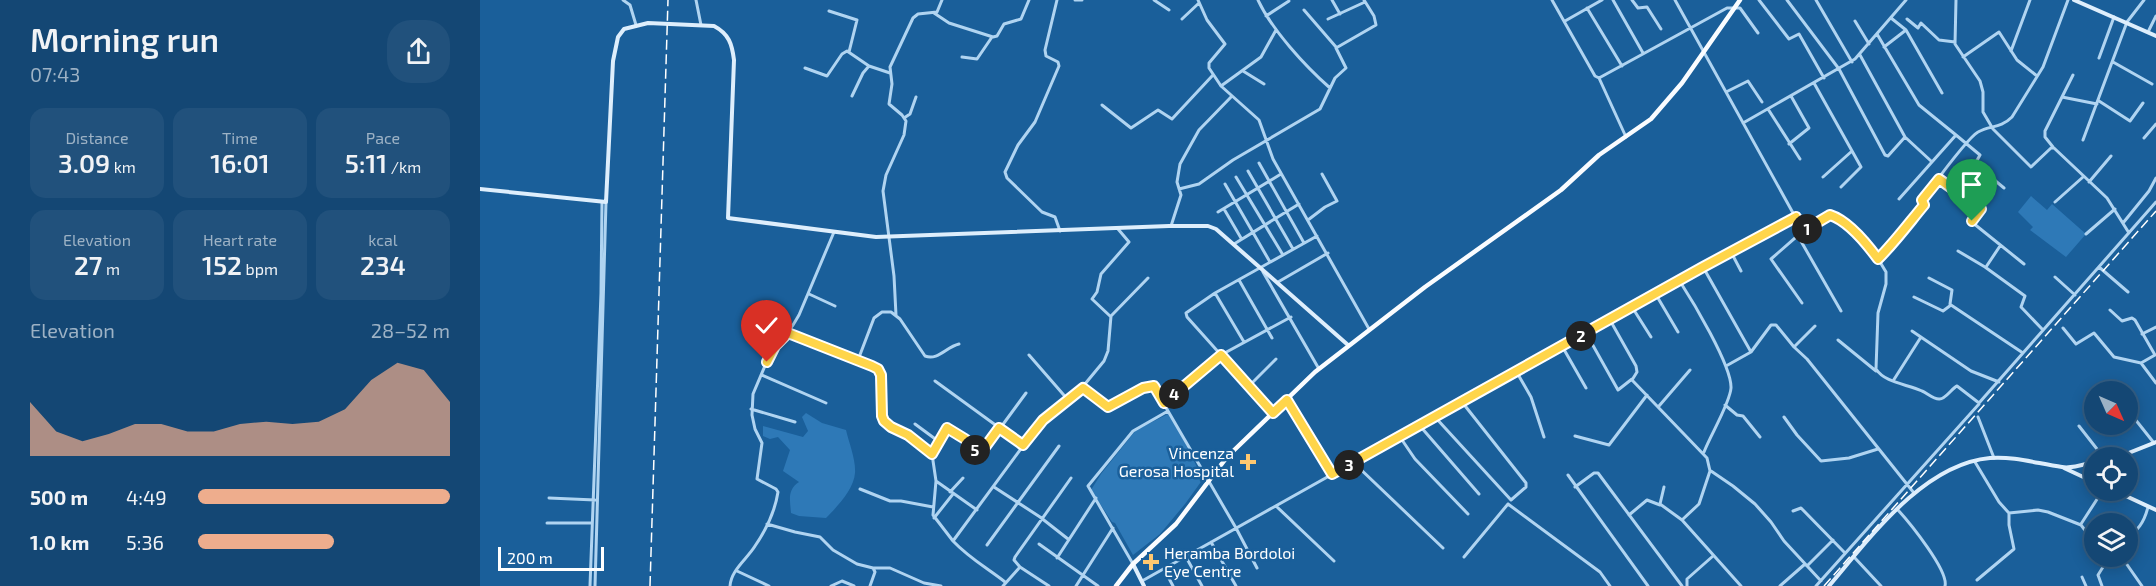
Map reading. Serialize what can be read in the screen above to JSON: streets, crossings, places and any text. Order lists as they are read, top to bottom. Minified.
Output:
{"places":{"health":["Vincenza Gerosa Hospital","Heramba Bordoloi Eye Centre"]},"scale_bar":"200 m","north":"bottom right","page":{"heading":["Morning run","07:43"],"stats":[["Distance","3.09 km"],["Time","16:01"],["Pace","5:11 /km"],["Elevation","27 m"],["Heart rate","152 bpm"],["kcal","234"]],"pins":["1","2","4","5","3"],"chart":["Elevation","28–52 m"],"list":[{"name":"500 m","note":"4:49"},{"name":"1.0 km","note":"5:36"}],"scale":"200 m"}}
